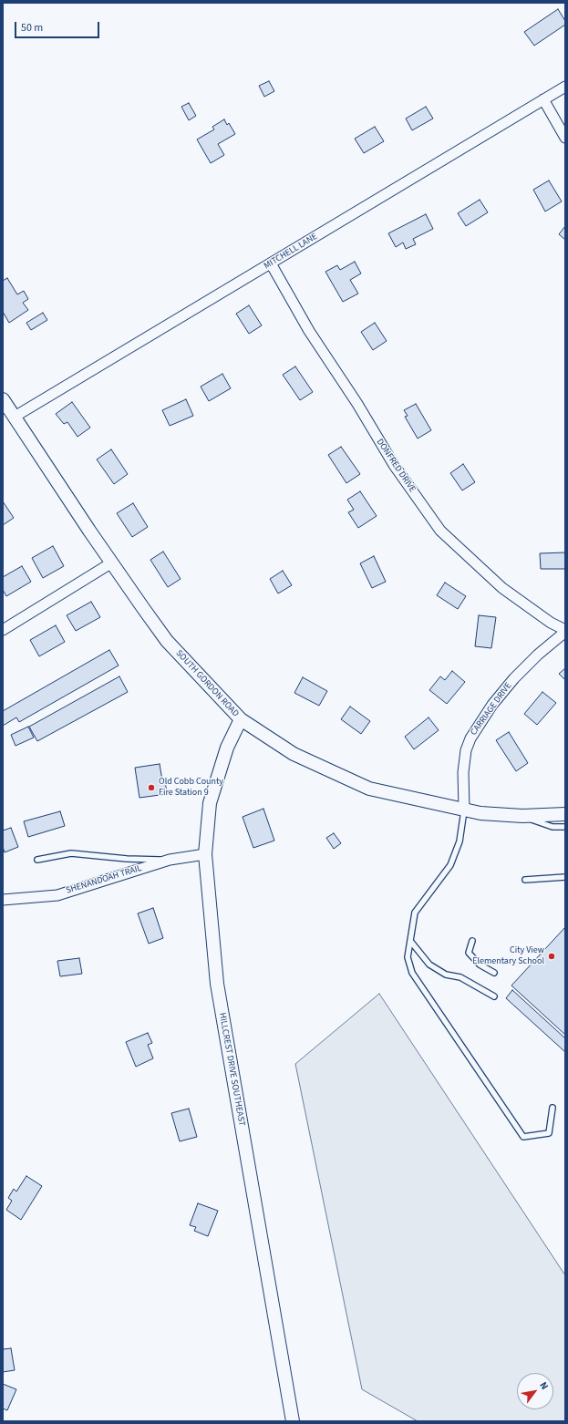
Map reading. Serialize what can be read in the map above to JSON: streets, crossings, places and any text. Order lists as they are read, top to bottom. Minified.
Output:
{"streets":{"street":["MITCHELL LANE","DONFRED DRIVE","SOUTH GORDON ROAD","CARRIAGE DRIVE","SHENANDOAH TRAIL","HILLCREST DRIVE SOUTHEAST"]},"crossings":[["MITCHELL LANE","DONFRED DRIVE"],["MITCHELL LANE","SOUTH GORDON ROAD"],["DONFRED DRIVE","CARRIAGE DRIVE"],["SOUTH GORDON ROAD","CARRIAGE DRIVE"],["SOUTH GORDON ROAD","HILLCREST DRIVE SOUTHEAST"],["SHENANDOAH TRAIL","HILLCREST DRIVE SOUTHEAST"]],"places":["Old Cobb County Fire Station 9","City View Elementary School"],"scale_bar":"50 m","north":"top right"}
